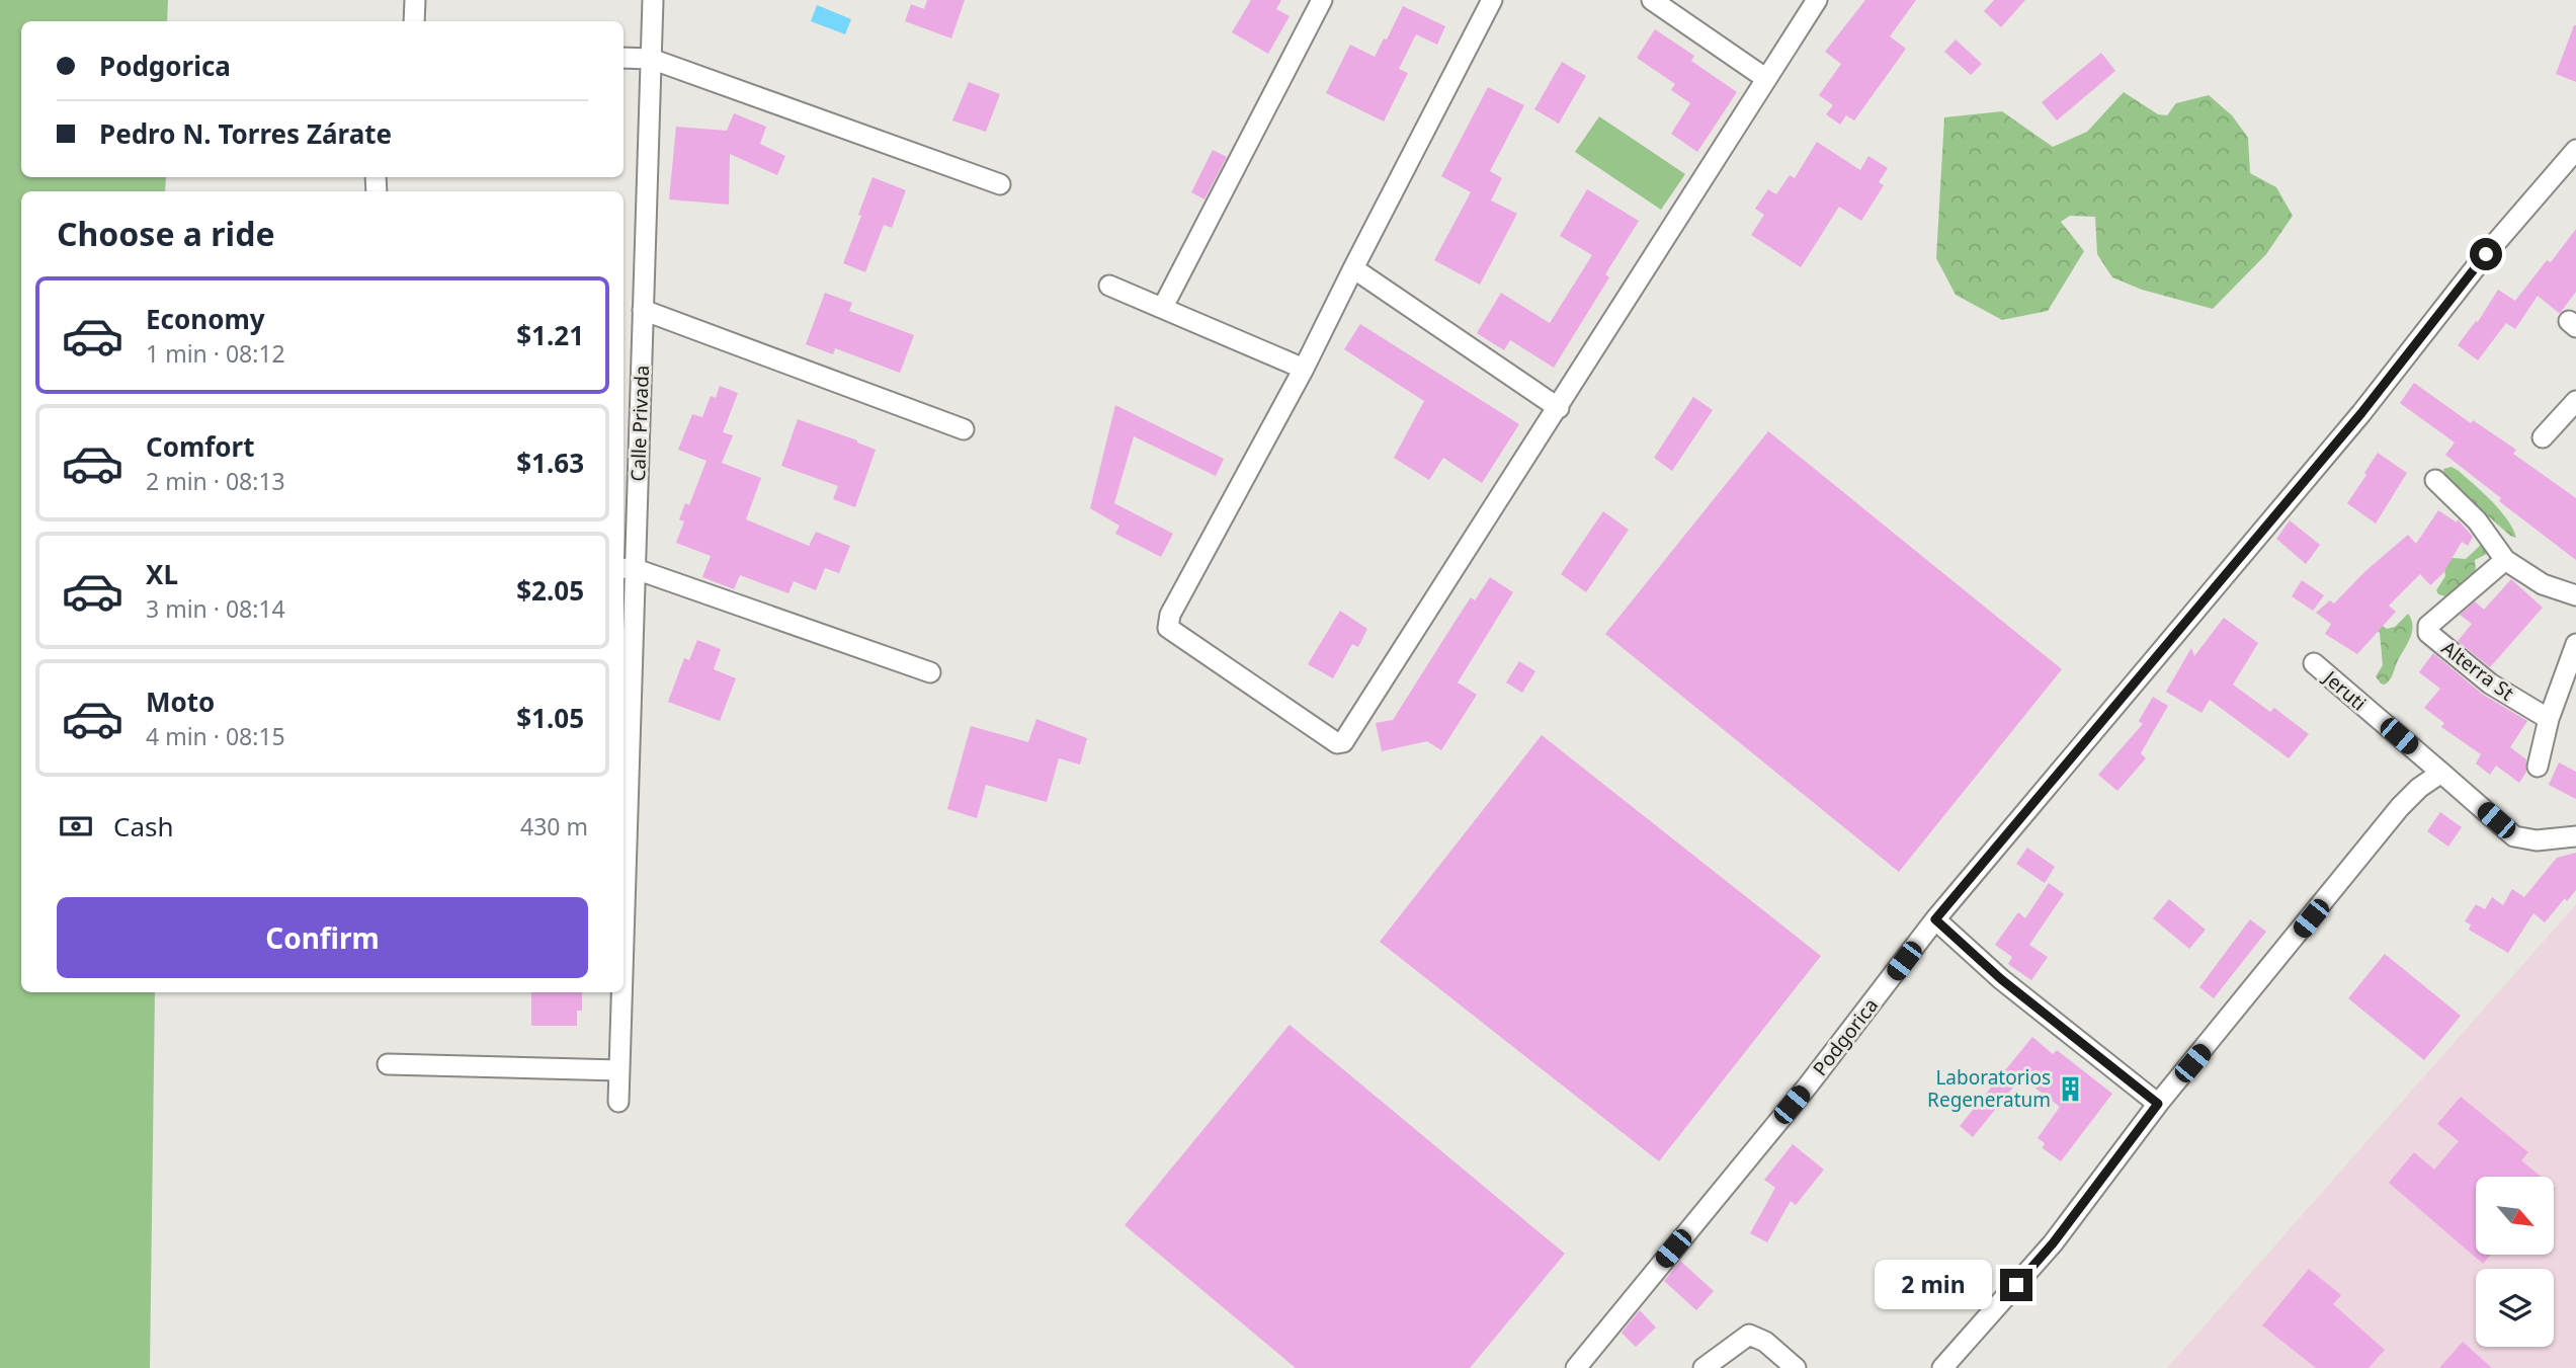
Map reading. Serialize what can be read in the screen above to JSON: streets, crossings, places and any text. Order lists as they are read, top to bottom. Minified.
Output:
{"streets":{"street":["Calle Privada","Alterra St","Jeruti","Podgorica"]},"places":{"building":["Laboratorios Regeneratum"]},"north":"bottom right","page":{"banner":["Podgorica","Pedro N. Torres Zárate"],"heading":"Choose a ride","list":[{"name":"Economy","note":"1 min · 08:12","value":"$1.21"},{"name":"Comfort","note":"2 min · 08:13","value":"$1.63"},{"name":"XL","note":"3 min · 08:14","value":"$2.05"},{"name":"Moto","note":"4 min · 08:15","value":"$1.05"}],"pay":["Cash","430 m"],"buttons":"Confirm","bubble":"2 min"}}
